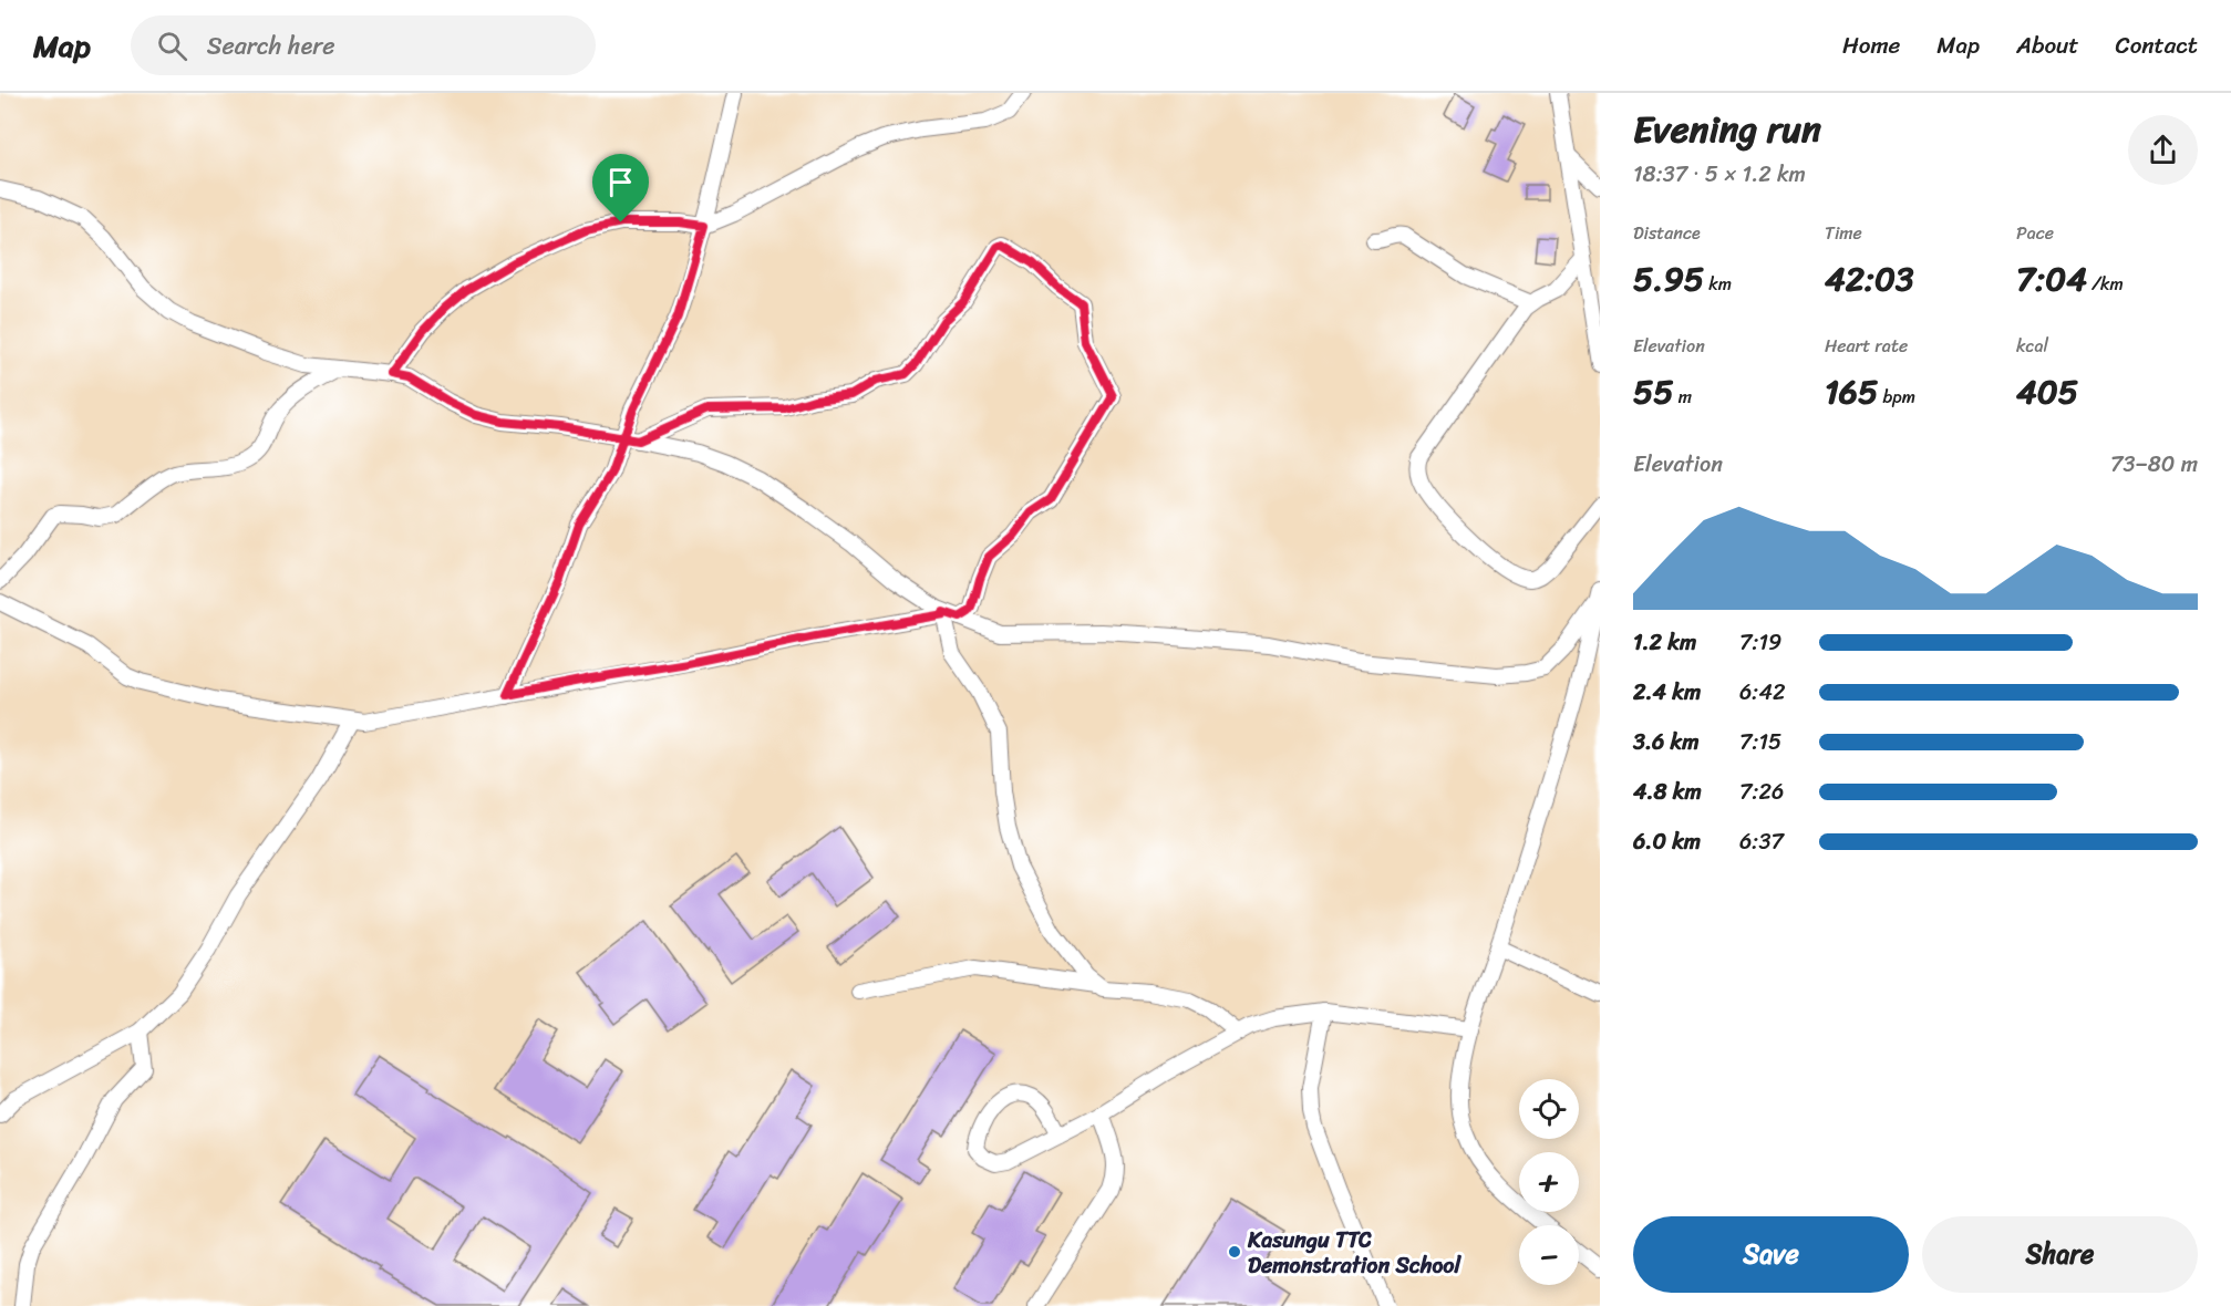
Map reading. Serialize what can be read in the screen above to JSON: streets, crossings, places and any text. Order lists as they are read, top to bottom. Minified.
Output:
{"places":["Kasungu TTC Demonstration School"],"page":{"header":"Map","search":"Search here","nav":["Home","Map","About","Contact"],"heading":["Evening run","18:37 · 5 × 1.2 km"],"stats":[["Distance","5.95 km"],["Time","42:03"],["Pace","7:04 /km"],["Elevation","55 m"],["Heart rate","165 bpm"],["kcal","405"]],"chart":["Elevation","73–80 m"],"list":[{"name":"1.2 km","note":"7:19"},{"name":"2.4 km","note":"6:42"},{"name":"3.6 km","note":"7:15"},{"name":"4.8 km","note":"7:26"},{"name":"6.0 km","note":"6:37"}],"map_buttons":["+","−"],"buttons":["Save","Share"]}}
